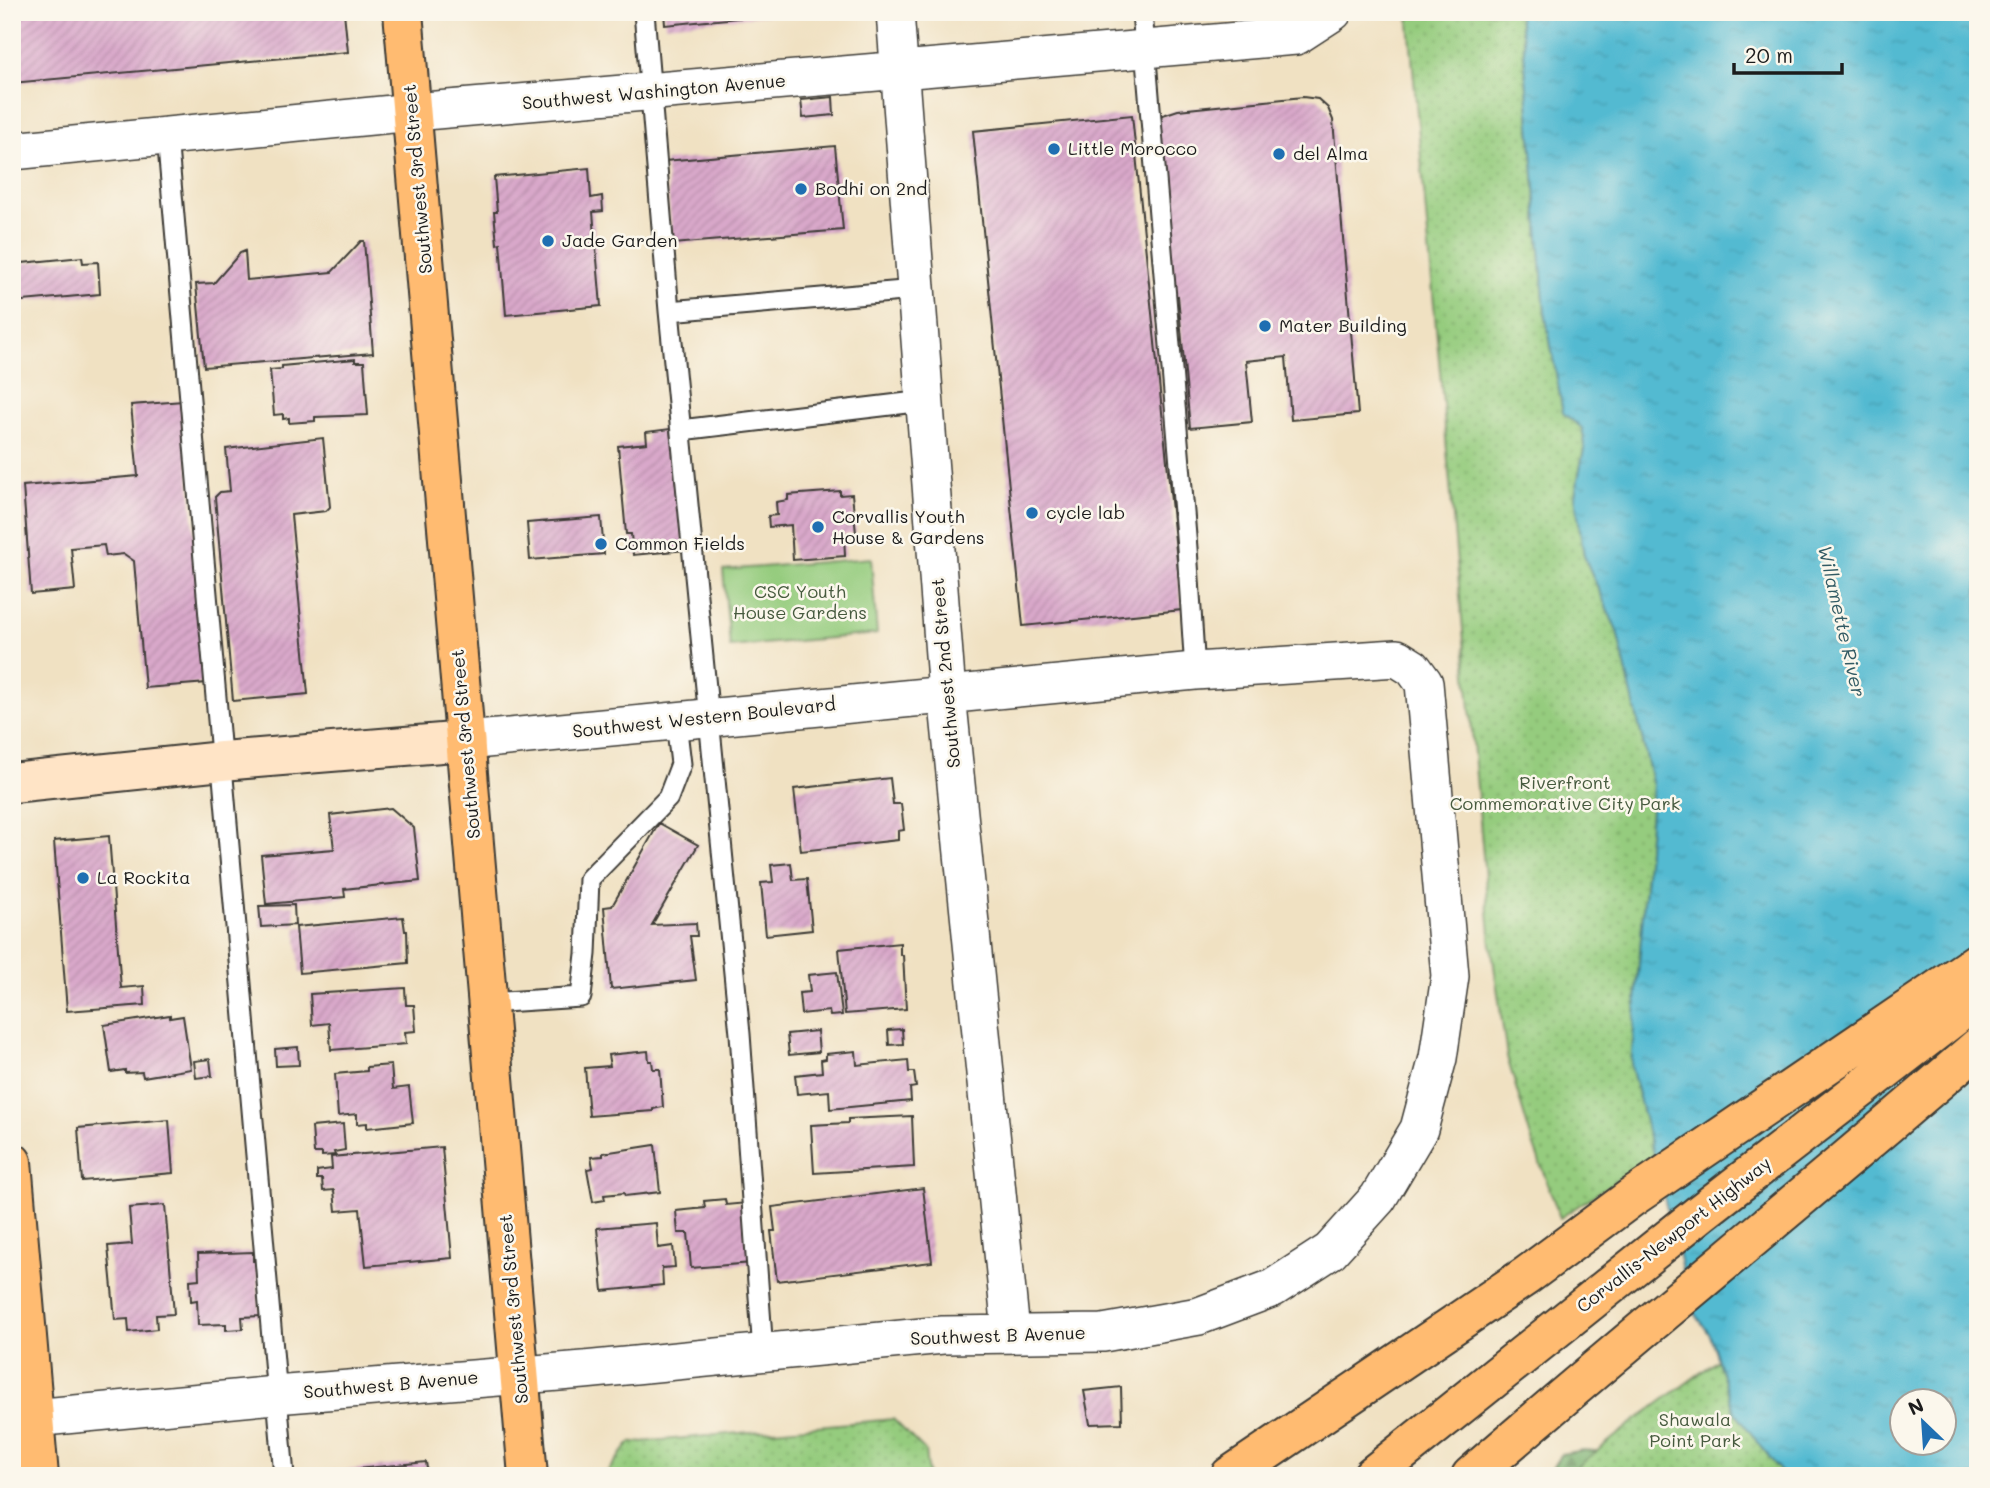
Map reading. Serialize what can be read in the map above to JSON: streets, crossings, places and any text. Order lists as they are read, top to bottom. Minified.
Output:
{"streets":{"highway":["Southwest 3rd Street","Corvallis-Newport Highway"],"main road":["Southwest Western Boulevard"],"street":["Southwest Washington Avenue","Southwest 2nd Street","Southwest B Avenue"]},"crossings":[["Southwest Washington Avenue","Southwest 3rd Street"],["Southwest Washington Avenue","Southwest 2nd Street"],["Southwest 3rd Street","Southwest Western Boulevard"],["Southwest 3rd Street","Southwest B Avenue"],["Southwest 2nd Street","Southwest Western Boulevard"],["Southwest 2nd Street","Southwest B Avenue"],["Southwest Western Boulevard","Southwest B Avenue"]],"water":["Willamette River"],"parks":["CSC Youth House Gardens","Riverfront Commemorative City Park","Shawala Point Park"],"places":["Little Morocco","del Alma","Bodhi on 2nd","Jade Garden","Mater Building","cycle lab","Corvallis Youth House & Gardens","Common Fields","La Rockita"],"scale_bar":"20 m","north":"top left"}
